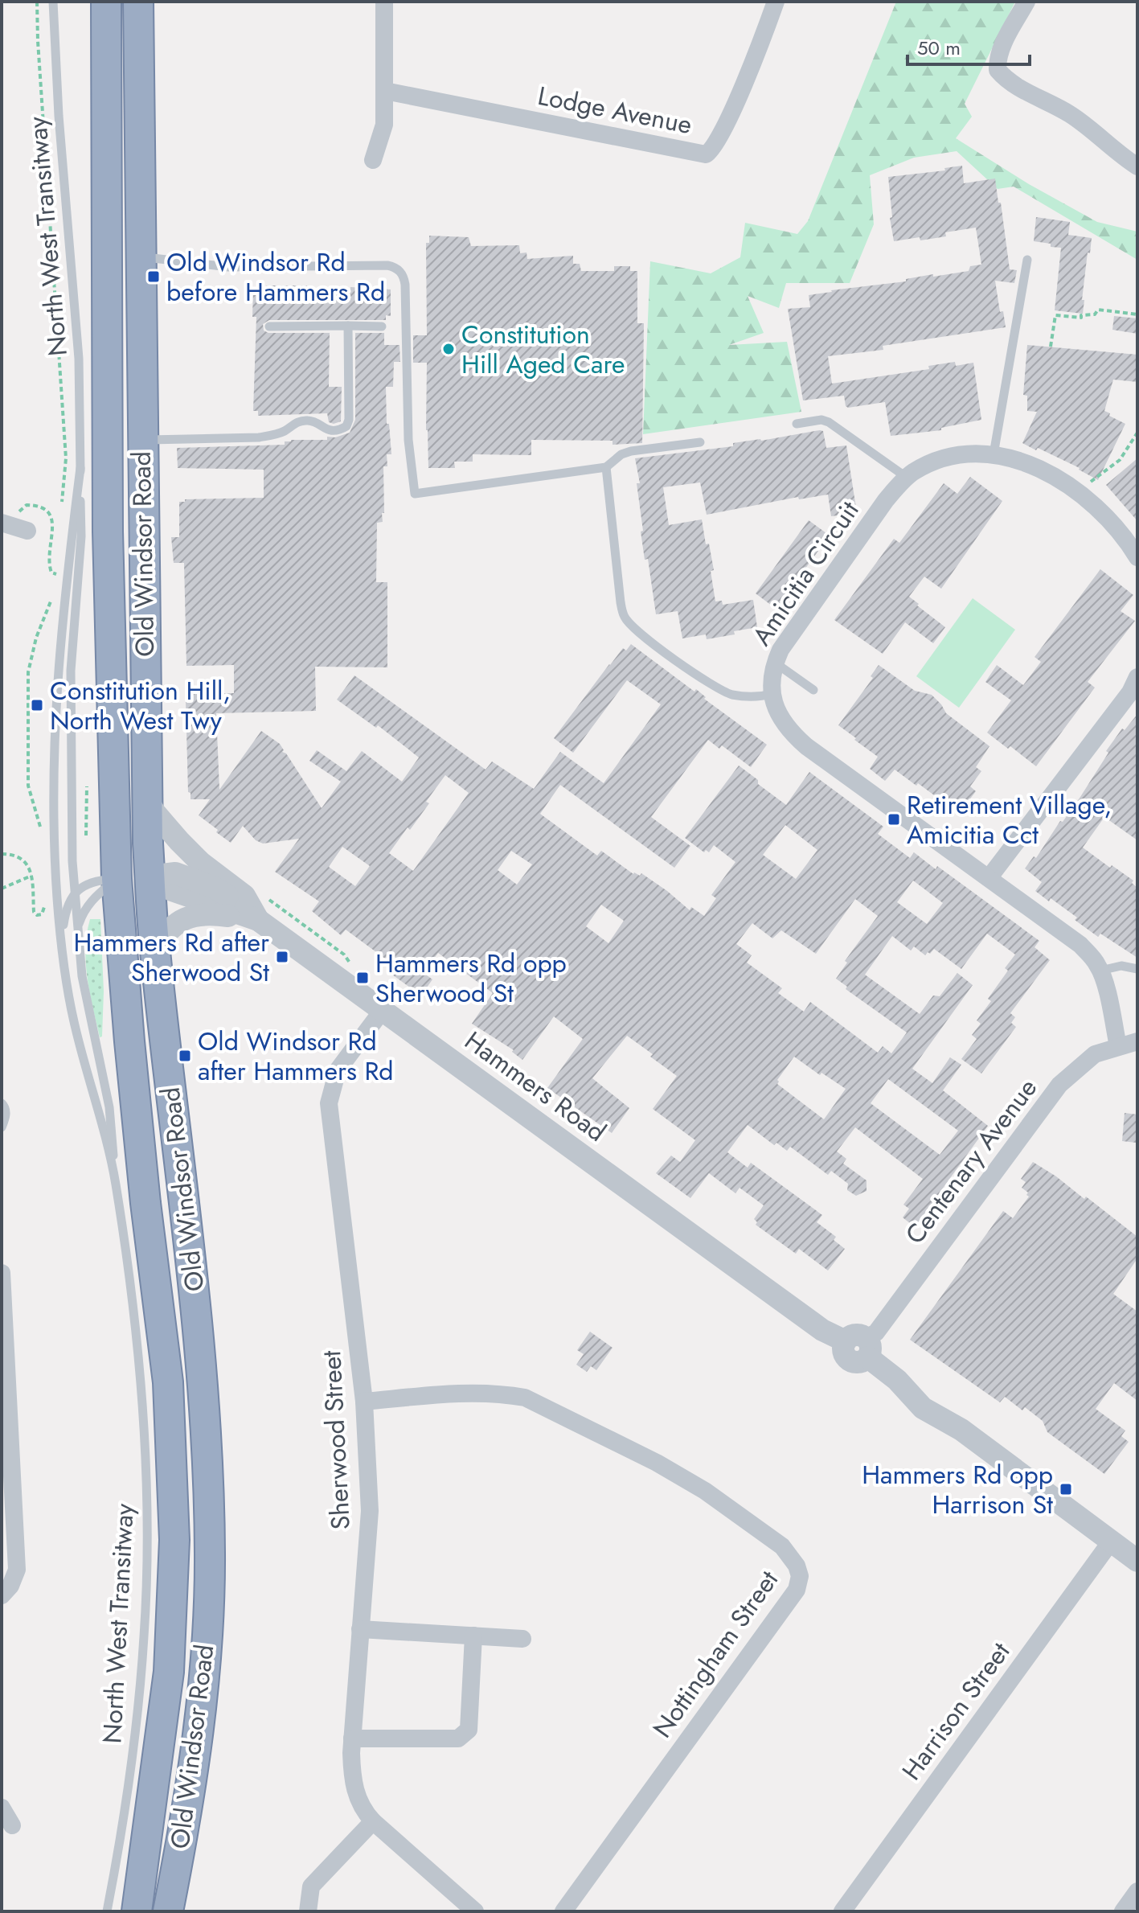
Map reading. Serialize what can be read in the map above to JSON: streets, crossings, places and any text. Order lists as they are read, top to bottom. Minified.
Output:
{"streets":{"highway":["Old Windsor Road"],"street":["Lodge Avenue","Amicitia Circuit","Hammers Road","Centenary Avenue","Sherwood Street","Nottingham Street","Harrison Street"],"lane":["North West Transitway"]},"crossings":[["Old Windsor Road","Hammers Road"],["Amicitia Circuit","Centenary Avenue"],["Hammers Road","Centenary Avenue"],["Hammers Road","Sherwood Street"],["Hammers Road","Harrison Street"],["Sherwood Street","Nottingham Street"]],"places":{"transit":["Old Windsor Rd before Hammers Rd","Constitution Hill, North West Twy","Retirement Village, Amicitia Cct","Hammers Rd after Sherwood St","Hammers Rd opp Sherwood St","Old Windsor Rd after Hammers Rd","Hammers Rd opp Harrison St"],"other":["Constitution Hill Aged Care"]},"scale_bar":"50 m"}
